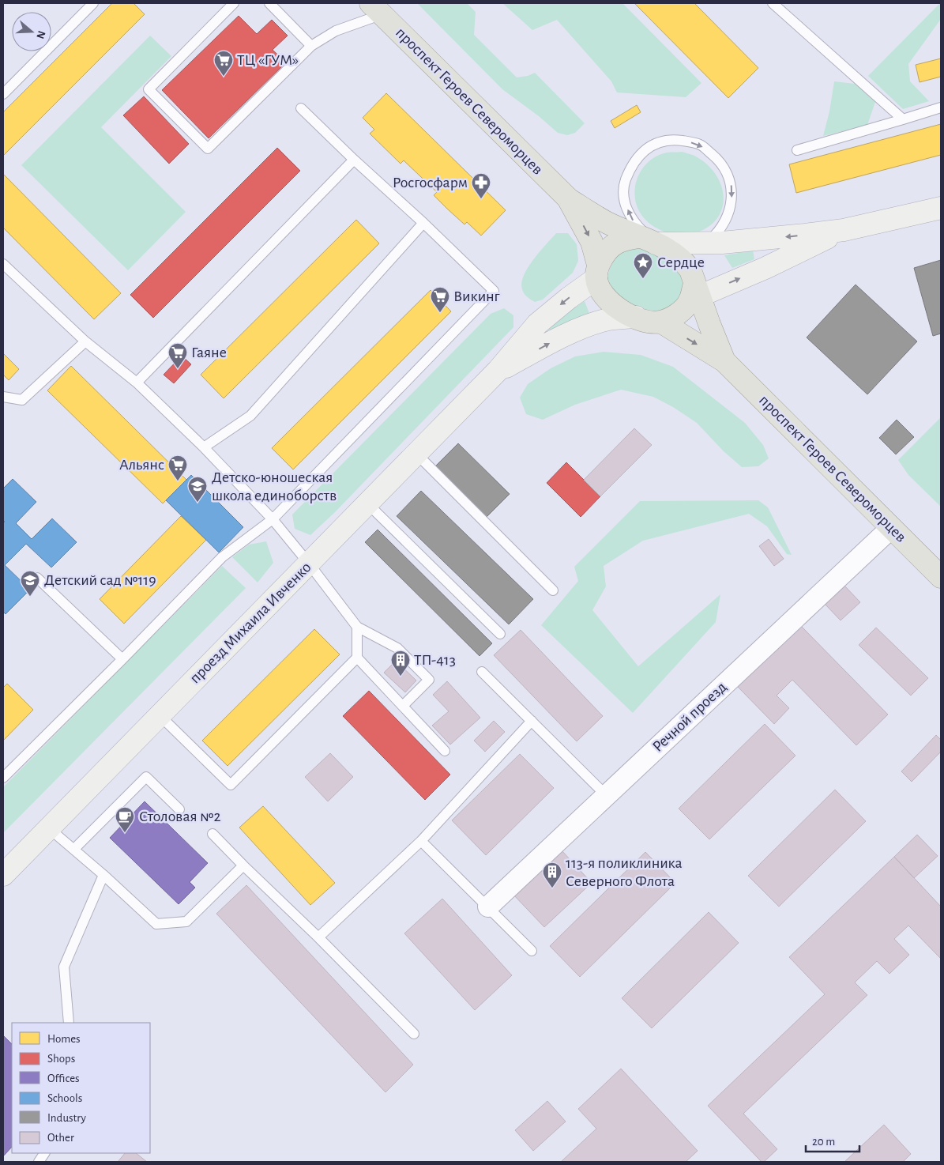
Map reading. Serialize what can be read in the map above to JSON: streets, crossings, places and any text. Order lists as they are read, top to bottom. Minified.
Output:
{"streets":{"main road":["проспект Героев Североморцев"],"street":["проезд Михаила Ивченко","Речной проезд"]},"crossings":[["проспект Героев Североморцев","Речной проезд"]],"places":{"supermarket":["ТЦ «ГУМ»","Викинг","Гаяне","Альянс"],"pharmacy":["Росгосфарм"],"place":["Сердце"],"school or university":["Детско-юношеская школа единоборств","Детский сад №119"],"building":["ТП-413","113-я поликлиника Северного Флота"],"cafe":["Столовая №2"]},"legend":["Homes","Shops","Offices","Schools","Industry","Other"],"scale_bar":"20 m","north":"right"}
